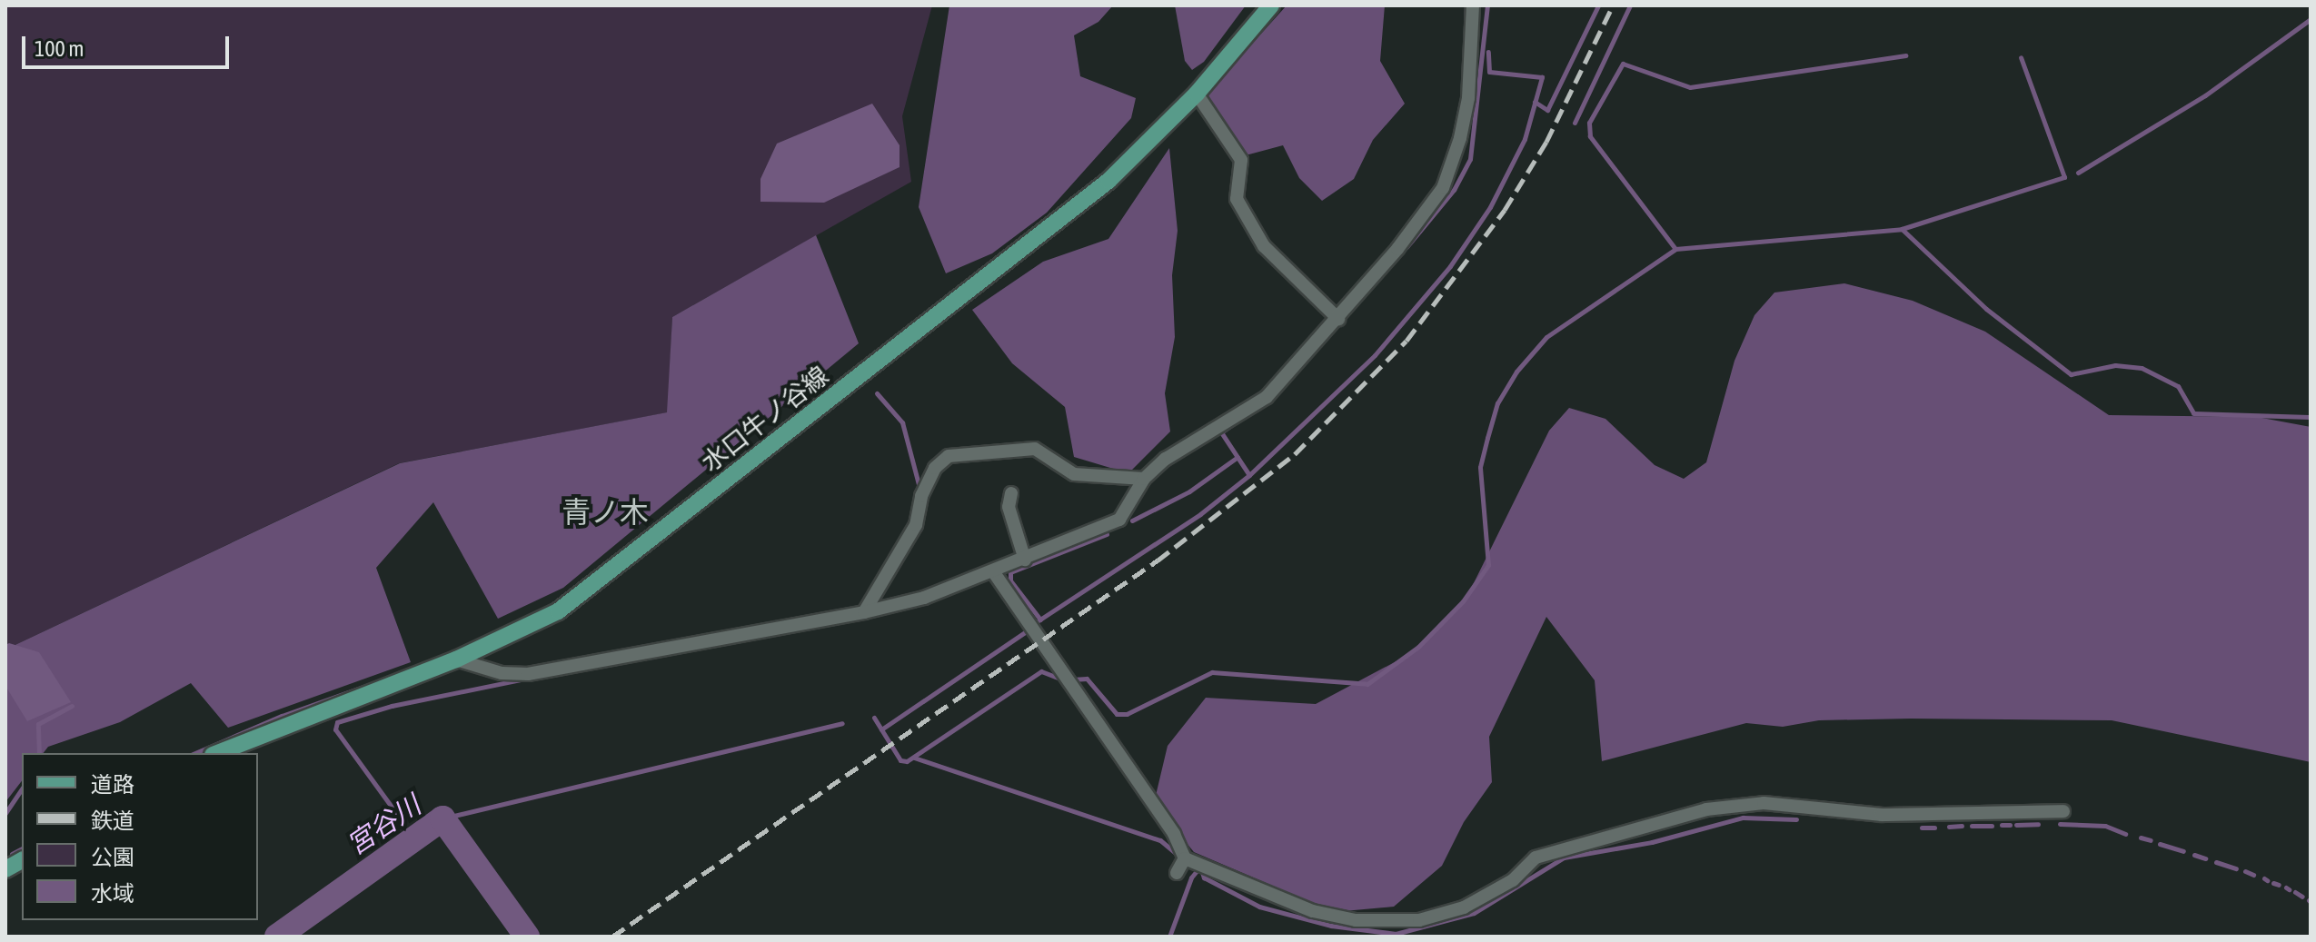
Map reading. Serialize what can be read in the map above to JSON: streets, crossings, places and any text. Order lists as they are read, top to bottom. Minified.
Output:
{"streets":{"main road":["水口牛ノ谷線"]},"districts":["青ノ木"],"water":["宮谷川"],"legend":["道路","鉄道","公園","水域"],"scale_bar":"100 m"}
